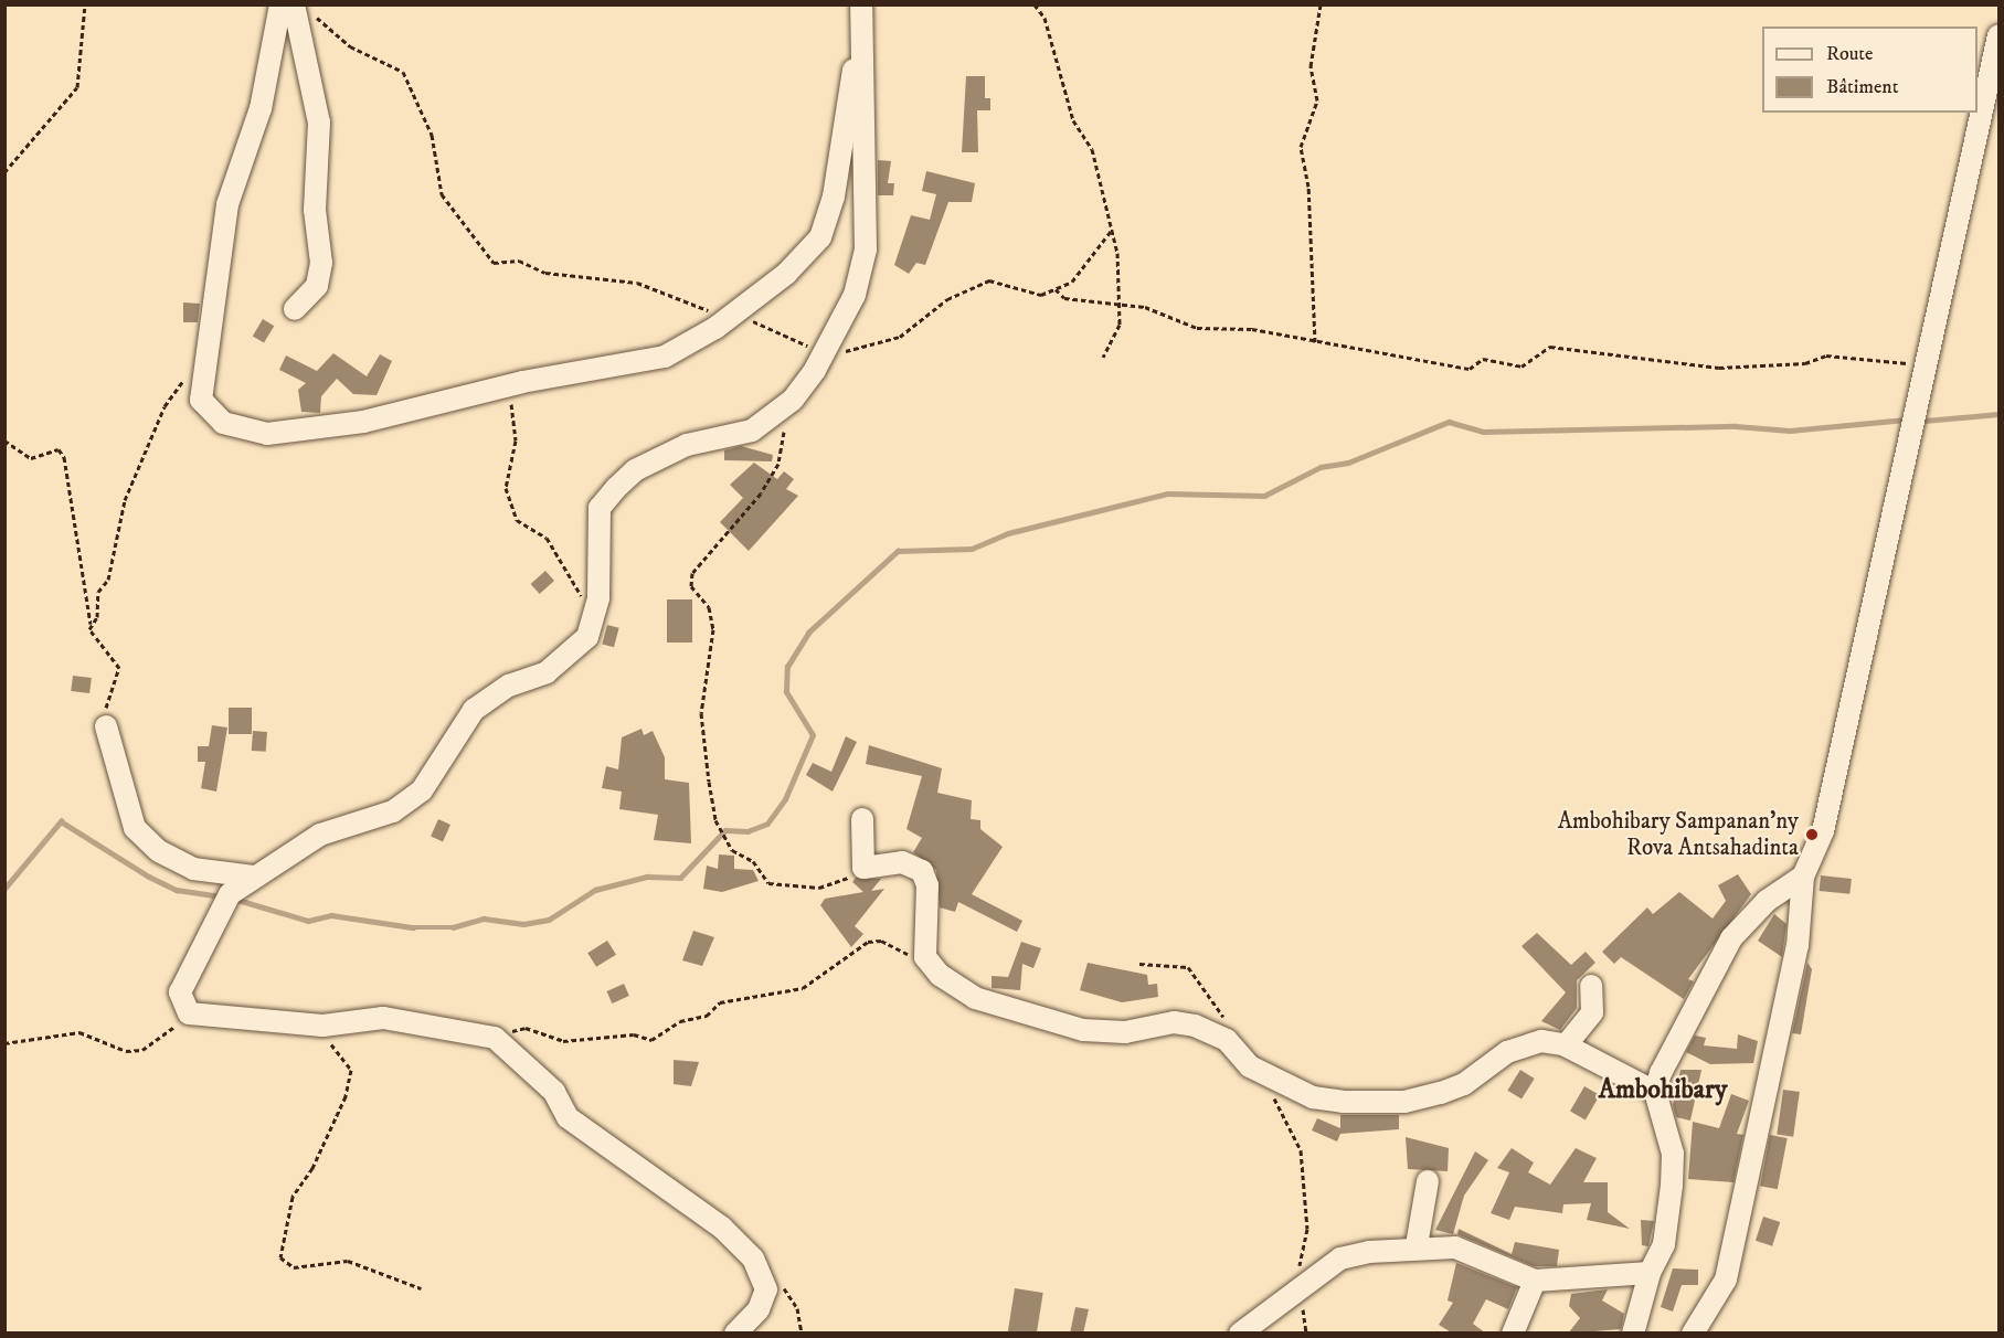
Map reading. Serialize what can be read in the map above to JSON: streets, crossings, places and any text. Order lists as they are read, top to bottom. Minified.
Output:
{"districts":["Ambohibary"],"places":["Ambohibary Sampanan'ny Rova Antsahadinta"],"legend":["Route","Bâtiment"]}
